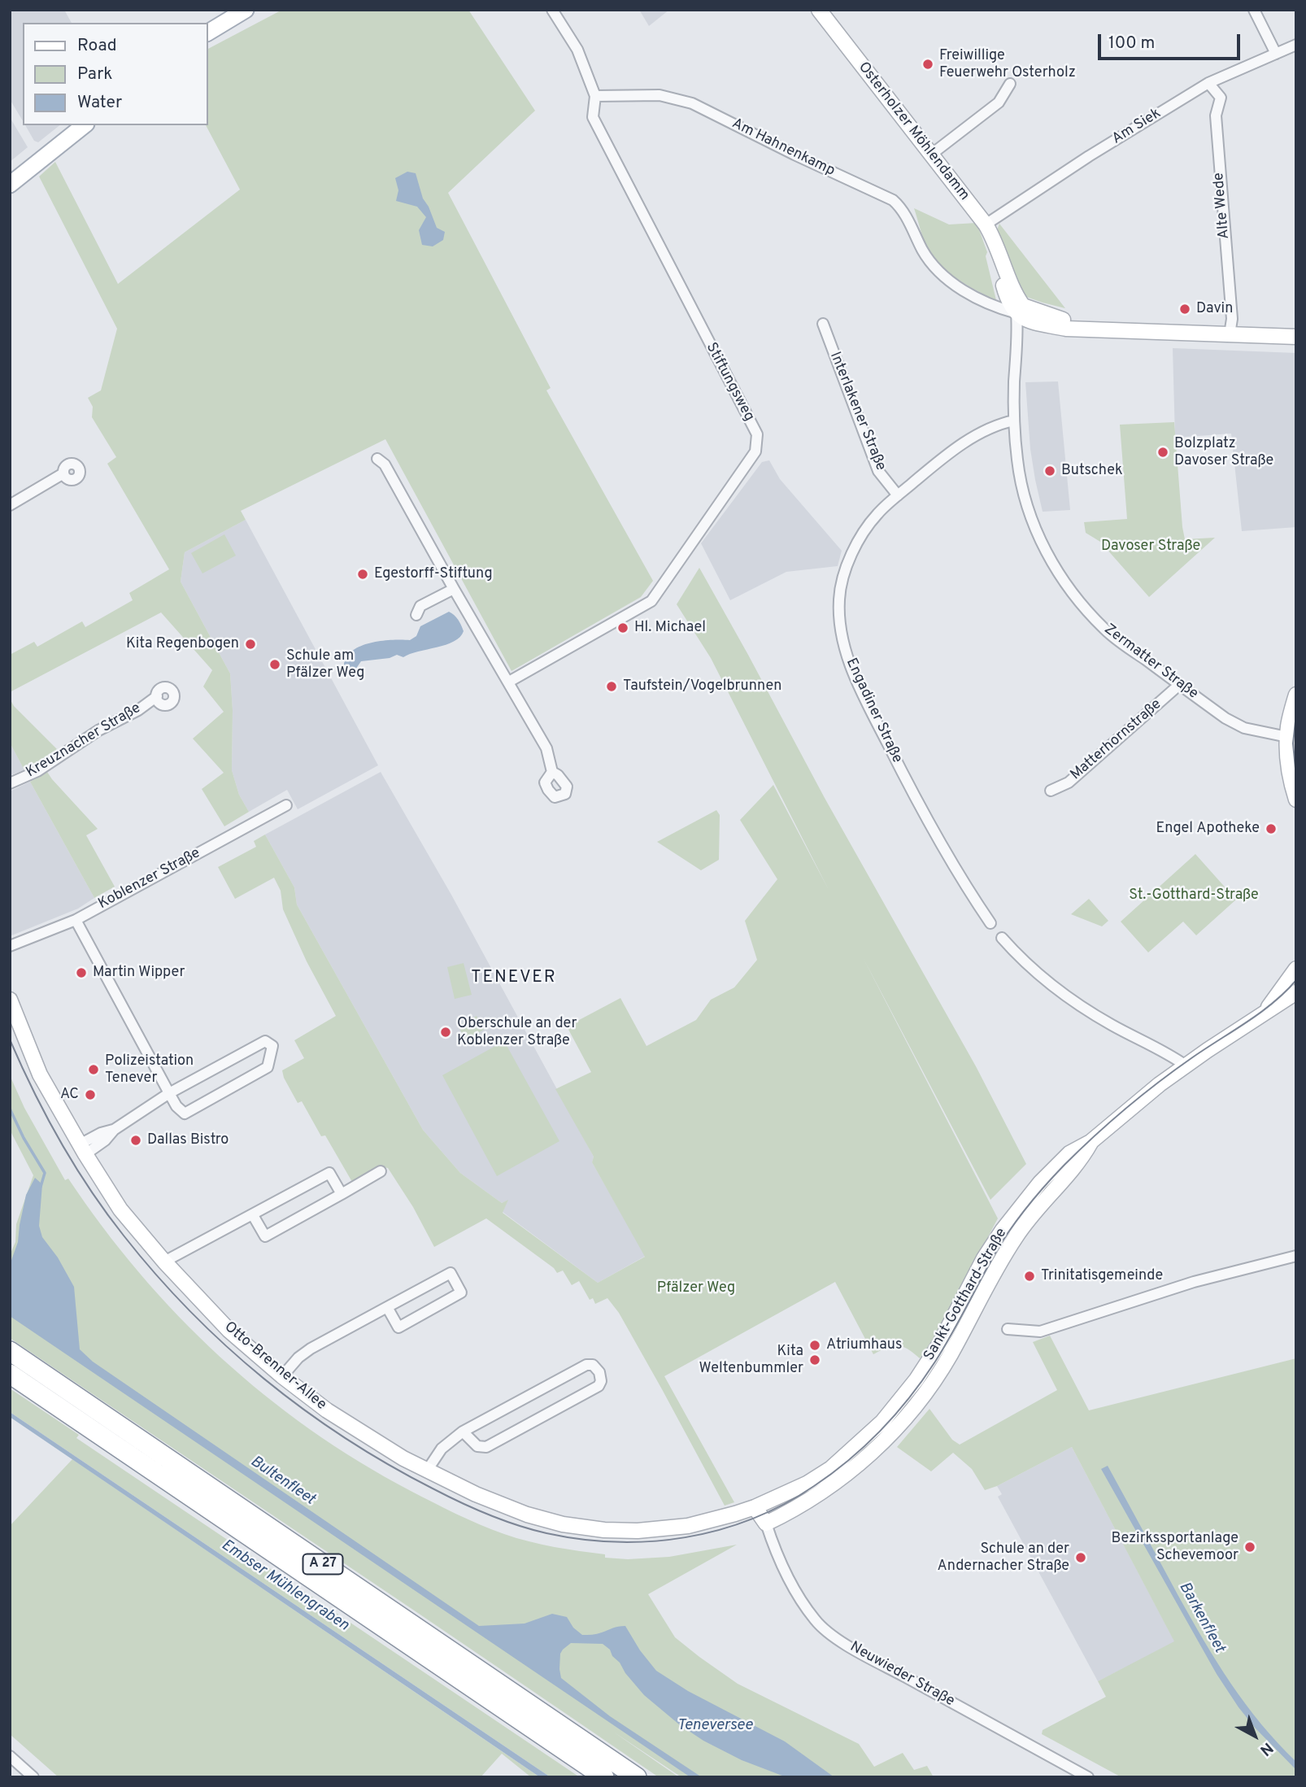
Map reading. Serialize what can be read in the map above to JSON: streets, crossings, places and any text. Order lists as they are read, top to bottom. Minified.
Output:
{"streets":{"highway":["A 27"],"street":["Am Siek","Osterholzer Möhlendamm","Am Hahnenkamp","Alte Wede","Stiftungsweg","Interlakener Straße","Zermatter Straße","Engadiner Straße","Matterhornstraße","Kreuznacher Straße","Koblenzer Straße","Sankt-Gotthard-Straße","Otto-Brenner-Allee","Neuwieder Straße"]},"crossings":[["Am Siek","Osterholzer Möhlendamm"],["Am Siek","Alte Wede"],["Osterholzer Möhlendamm","Am Hahnenkamp"],["Osterholzer Möhlendamm","Zermatter Straße"],["Am Hahnenkamp","Stiftungsweg"],["Am Hahnenkamp","Zermatter Straße"],["Interlakener Straße","Engadiner Straße"],["Zermatter Straße","Engadiner Straße"],["Zermatter Straße","Matterhornstraße"],["Sankt-Gotthard-Straße","Otto-Brenner-Allee"],["Sankt-Gotthard-Straße","Neuwieder Straße"]],"districts":["TENEVER"],"water":["Bultenfleet","Embser Mühlengraben","Barkenfleet","Teneversee"],"parks":["Davoser Straße","St.-Gotthard-Straße","Pfälzer Weg"],"places":["Freiwillige Feuerwehr Osterholz","Davin","Bolzplatz Davoser Straße","Butschek","Egestorff-Stiftung","Hl. Michael","Kita Regenbogen","Schule am Pfälzer Weg","Taufstein/Vogelbrunnen","Engel Apotheke","Martin Wipper","Oberschule an der Koblenzer Straße","Polizeistation Tenever","AC","Dallas Bistro","Trinitatisgemeinde","Atriumhaus","Kita Weltenbummler","Bezirkssportanlage Schevemoor","Schule an der Andernacher Straße"],"legend":["Road","Park","Water"],"scale_bar":"100 m","north":"bottom right"}
